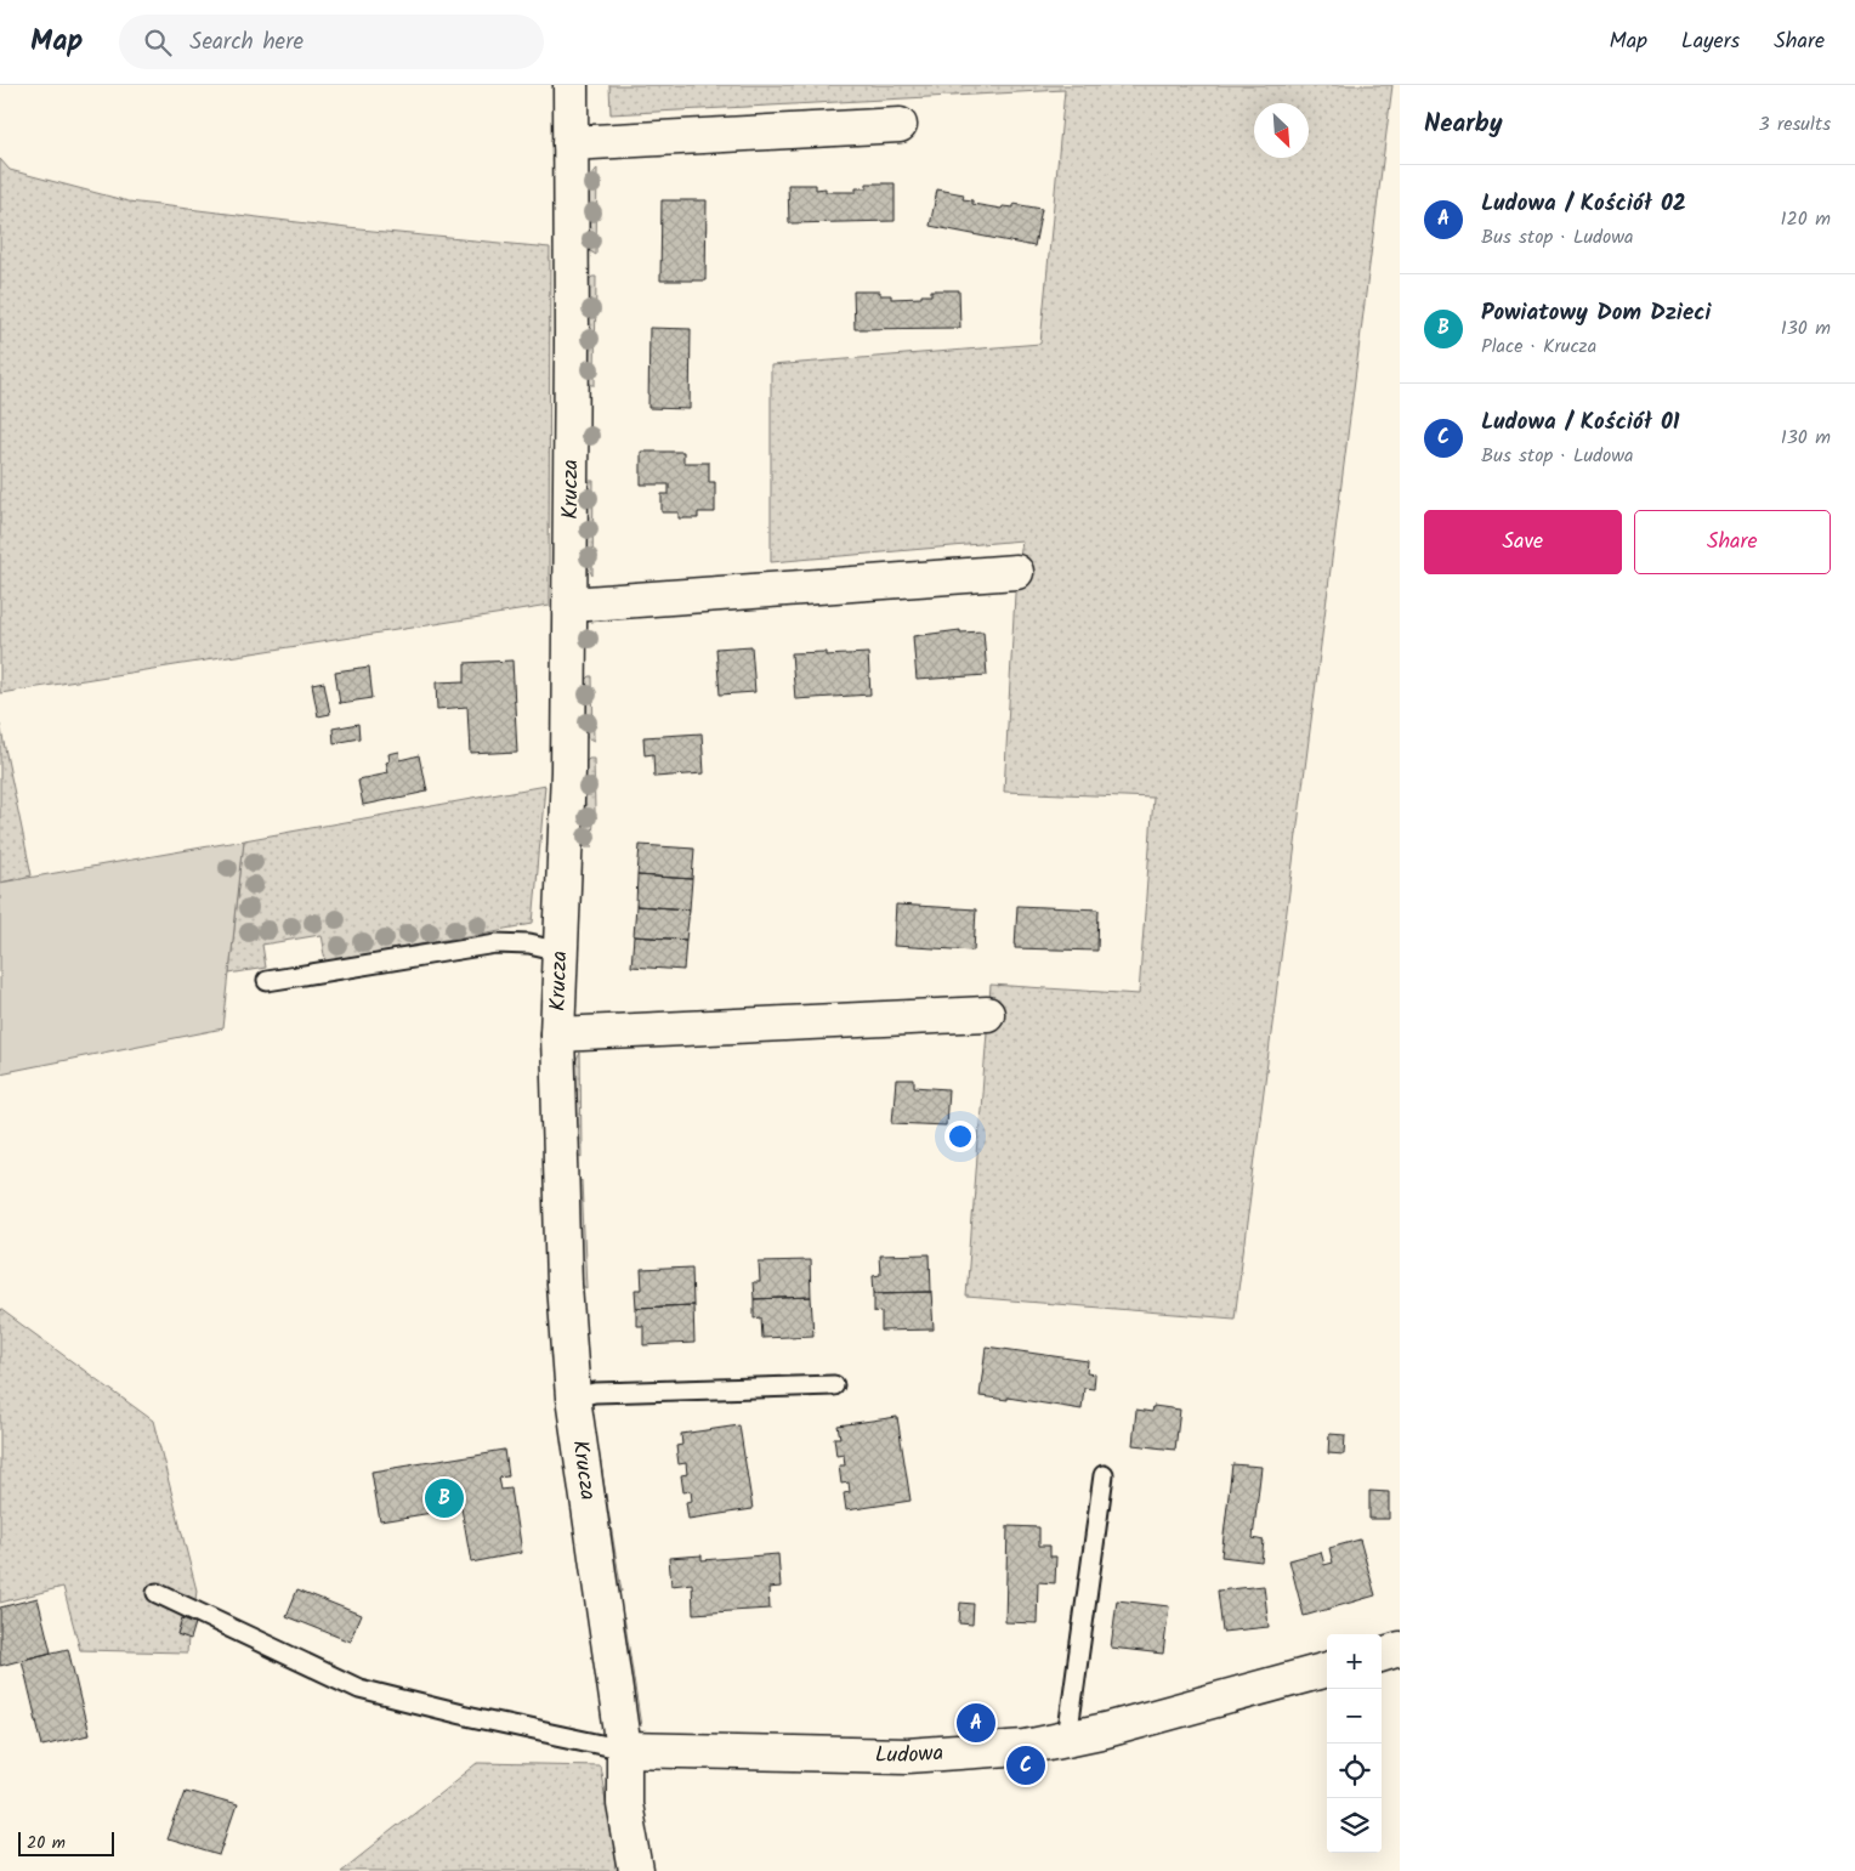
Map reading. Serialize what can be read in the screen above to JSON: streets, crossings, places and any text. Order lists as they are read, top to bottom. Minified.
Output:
{"streets":{"street":["Krucza","Ludowa"]},"crossings":[["Krucza","Ludowa"]],"scale_bar":"20 m","north":"bottom right","page":{"header":"Map","search":"Search here","nav":["Map","Layers","Share"],"heading":["Nearby","3 results"],"list":[{"mark":"A","name":"Ludowa / Kościół 02","note":"Bus stop · Ludowa","value":"120 m"},{"mark":"B","name":"Powiatowy Dom Dzieci","note":"Place · Krucza","value":"130 m"},{"mark":"C","name":"Ludowa / Kościół 01","note":"Bus stop · Ludowa","value":"130 m"}],"buttons":["Save","Share"],"pins":["B","A","C"],"map_buttons":["+","−"],"scale":"20 m"}}
